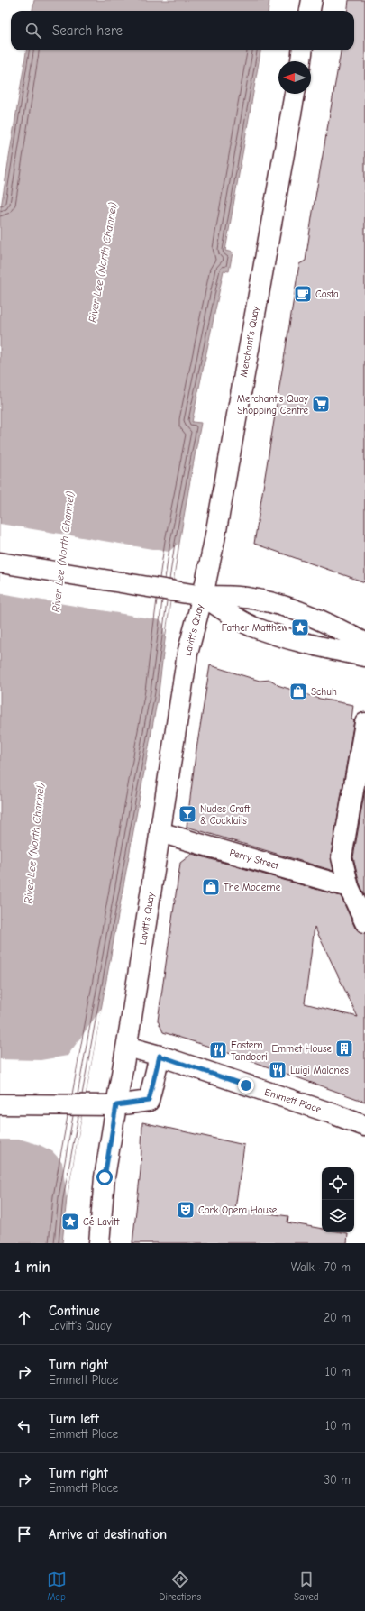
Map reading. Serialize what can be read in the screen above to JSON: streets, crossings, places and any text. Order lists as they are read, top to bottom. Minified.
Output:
{"streets":{"main road":["Merchant's Quay","Lavitt's Quay","Perry Street","Emmett Place"]},"crossings":[["Merchant's Quay","Lavitt's Quay"],["Lavitt's Quay","Perry Street"],["Lavitt's Quay","Emmett Place"]],"water":["River Lee (North Channel)"],"places":{"cafe":["Costa"],"supermarket":["Merchant's Quay Shopping Centre"],"place":["Father Matthew","Cé Lavitt"],"shop":["Schuh","The Moderne"],"bar":["Nudes Craft & Cocktails"],"building":["Emmet House"],"restaurant":["Eastern Tandoori","Luigi Malones"],"theatre":["Cork Opera House"]},"north":"left","page":{"search":"Search here","heading":["1 min","Walk · 70 m"],"list":[["Continue","Lavitt's Quay","20 m"],["Turn right","Emmett Place","10 m"],["Turn left","Emmett Place","10 m"],["Turn right","Emmett Place","30 m"],"Arrive at destination"],"nav":["Map","Directions","Saved"]}}
